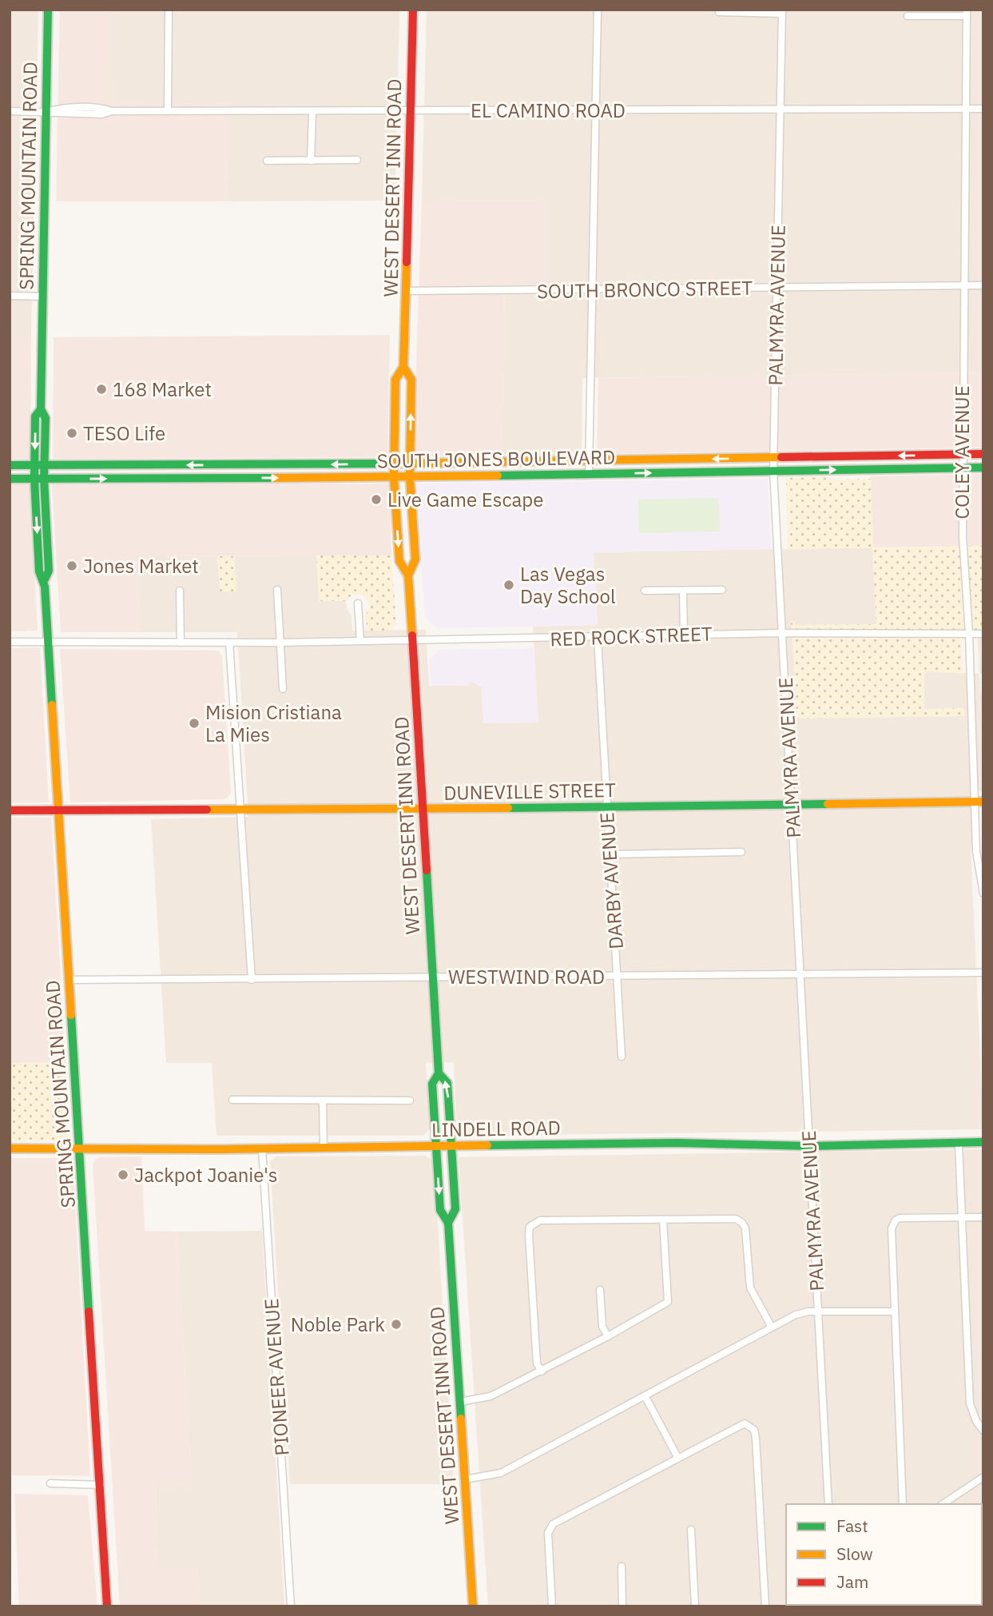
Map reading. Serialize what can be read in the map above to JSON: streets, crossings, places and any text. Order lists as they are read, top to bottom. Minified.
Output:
{"streets":{"main road":["SPRING MOUNTAIN ROAD","WEST DESERT INN ROAD","SOUTH JONES BOULEVARD","DUNEVILLE STREET","LINDELL ROAD"],"street":["EL CAMINO ROAD","SOUTH BRONCO STREET","PALMYRA AVENUE","COLEY AVENUE","RED ROCK STREET","DARBY AVENUE","WESTWIND ROAD","PIONEER AVENUE"]},"crossings":[["EL CAMINO ROAD","SPRING MOUNTAIN ROAD"],["EL CAMINO ROAD","WEST DESERT INN ROAD"],["EL CAMINO ROAD","PALMYRA AVENUE"],["EL CAMINO ROAD","COLEY AVENUE"],["SPRING MOUNTAIN ROAD","SOUTH JONES BOULEVARD"],["SPRING MOUNTAIN ROAD","RED ROCK STREET"],["SPRING MOUNTAIN ROAD","DUNEVILLE STREET"],["SPRING MOUNTAIN ROAD","WESTWIND ROAD"],["SPRING MOUNTAIN ROAD","LINDELL ROAD"],["WEST DESERT INN ROAD","SOUTH BRONCO STREET"],["WEST DESERT INN ROAD","SOUTH JONES BOULEVARD"],["WEST DESERT INN ROAD","RED ROCK STREET"],["WEST DESERT INN ROAD","DUNEVILLE STREET"],["WEST DESERT INN ROAD","WESTWIND ROAD"],["WEST DESERT INN ROAD","LINDELL ROAD"],["SOUTH BRONCO STREET","PALMYRA AVENUE"],["SOUTH BRONCO STREET","COLEY AVENUE"],["PALMYRA AVENUE","SOUTH JONES BOULEVARD"],["PALMYRA AVENUE","RED ROCK STREET"],["PALMYRA AVENUE","DUNEVILLE STREET"],["PALMYRA AVENUE","WESTWIND ROAD"],["PALMYRA AVENUE","LINDELL ROAD"],["COLEY AVENUE","SOUTH JONES BOULEVARD"],["COLEY AVENUE","RED ROCK STREET"],["COLEY AVENUE","DUNEVILLE STREET"],["RED ROCK STREET","DARBY AVENUE"],["DUNEVILLE STREET","DARBY AVENUE"],["DARBY AVENUE","WESTWIND ROAD"],["LINDELL ROAD","PIONEER AVENUE"]],"places":["168 Market","TESO Life","Live Game Escape","Jones Market","Las Vegas Day School","Mision Cristiana La Mies","Jackpot Joanie's","Noble Park"],"legend":["Fast","Slow","Jam"]}
